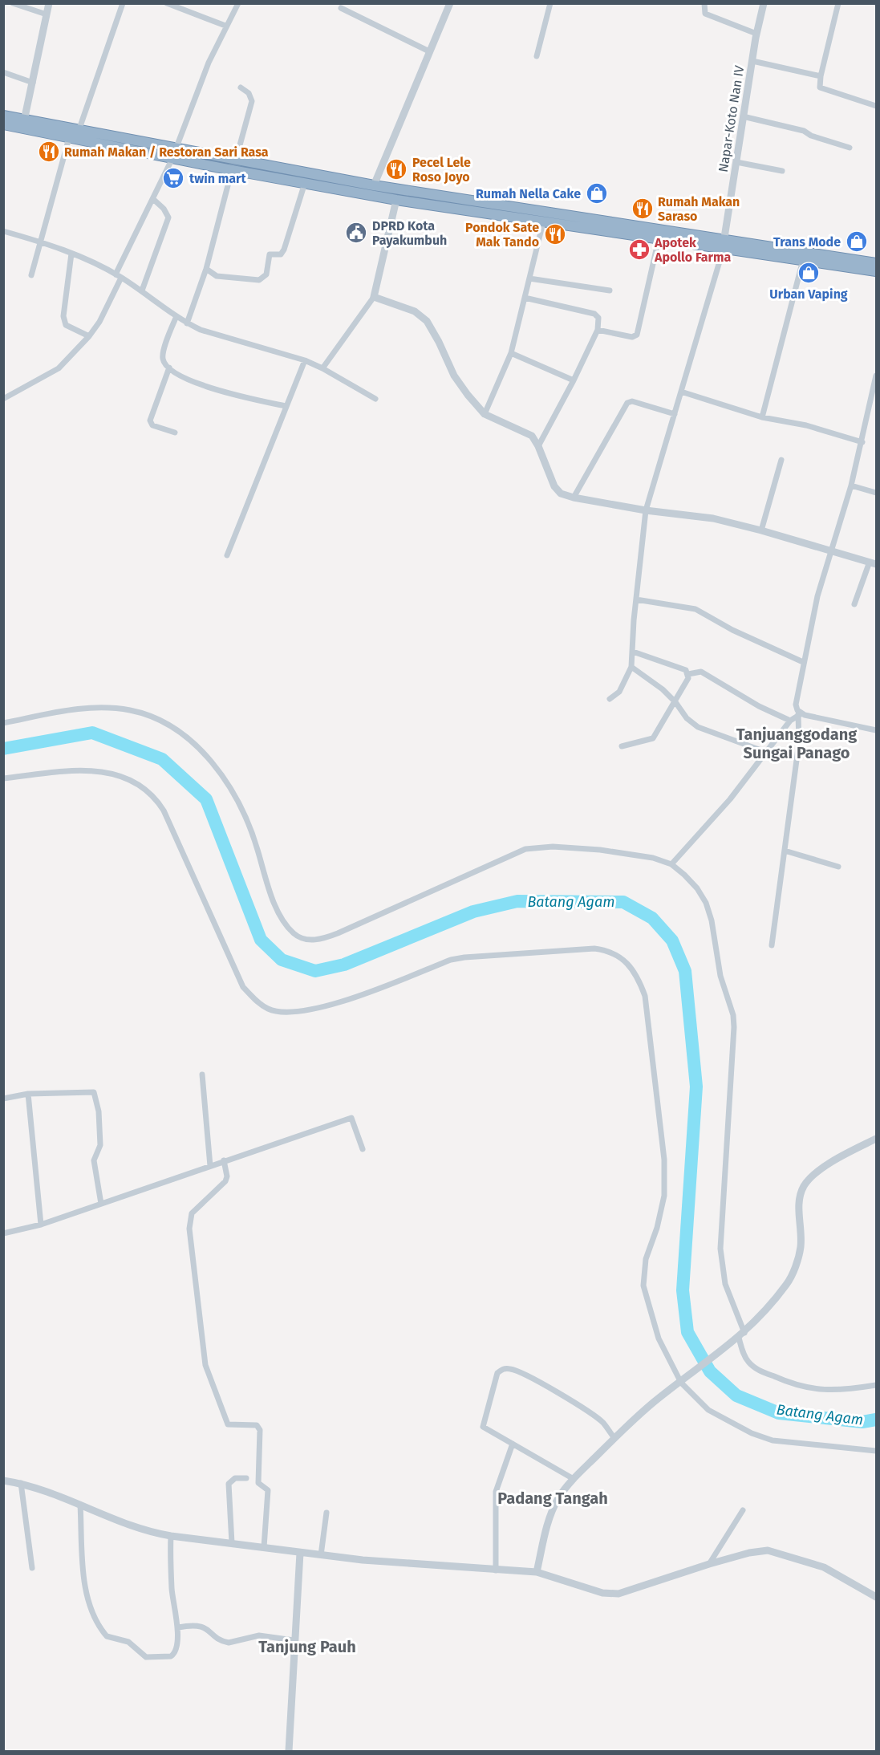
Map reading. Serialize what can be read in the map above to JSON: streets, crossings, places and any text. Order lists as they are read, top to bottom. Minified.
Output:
{"streets":{"street":["Napar-Koto Nan IV"]},"districts":["Tanjuanggodang Sungai Panago","Padang Tangah","Tanjung Pauh"],"water":["Batang Agam"],"places":{"restaurant":["Rumah Makan / Restoran Sari Rasa","Pecel Lele Roso Joyo","Rumah Makan Saraso","Pondok Sate Mak Tando"],"supermarket":["twin mart"],"shop":["Rumah Nella Cake","Trans Mode","Urban Vaping"],"public building":["DPRD Kota Payakumbuh"],"pharmacy":["Apotek Apollo Farma"]}}
